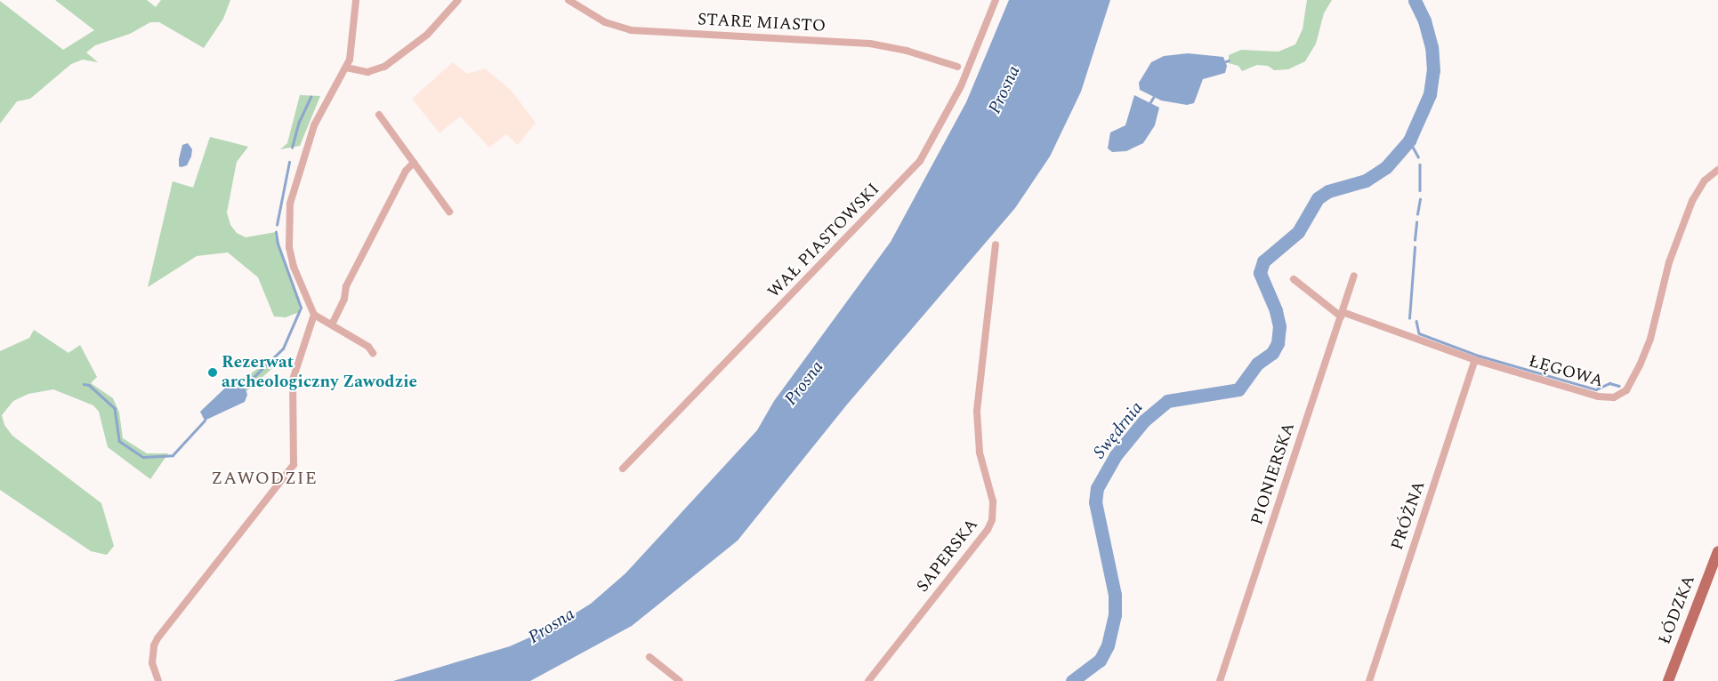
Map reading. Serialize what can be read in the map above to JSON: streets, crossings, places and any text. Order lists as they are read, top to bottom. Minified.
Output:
{"streets":{"main road":["ŁÓDZKA"],"street":["STARE MIASTO","WAŁ PIASTOWSKI","ŁĘGOWA","PIONIERSKA","PRÓŻNA","SAPERSKA"]},"crossings":[["ŁĘGOWA","PIONIERSKA"],["ŁĘGOWA","PRÓŻNA"]],"districts":["ZAWODZIE"],"water":["Prosna","Swędrnia"],"places":["Rezerwat archeologiczny Zawodzie"]}
